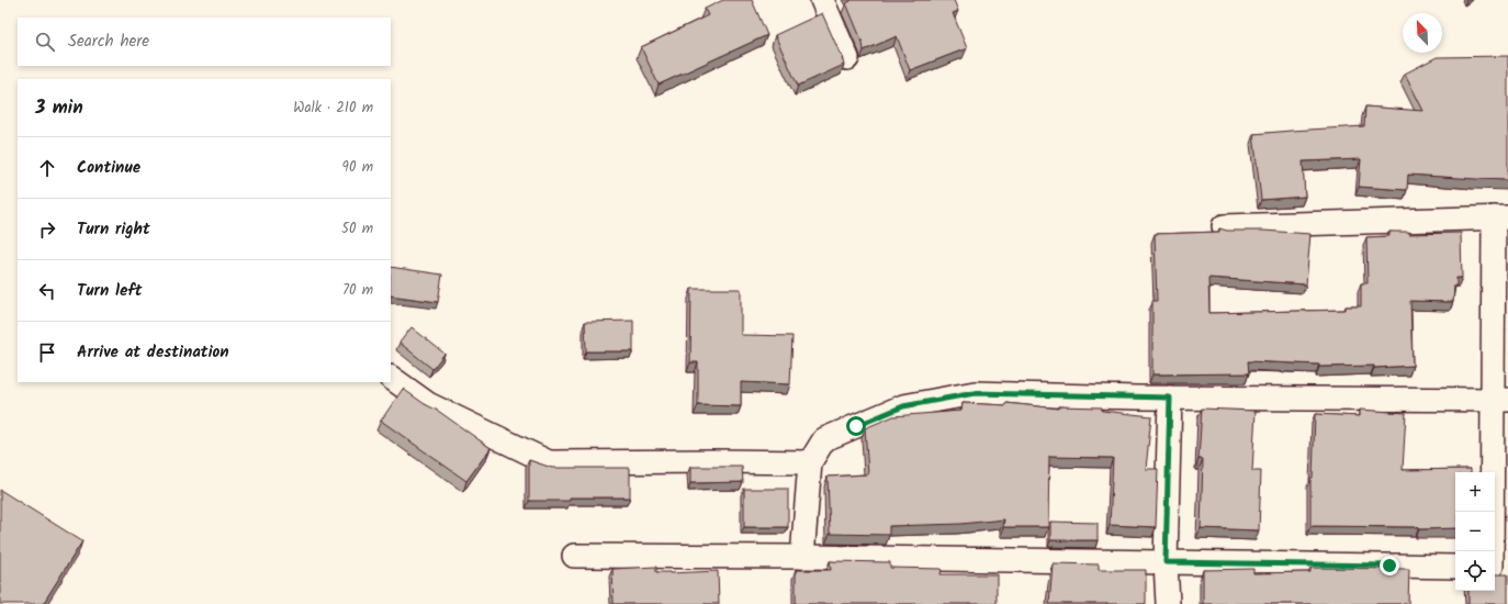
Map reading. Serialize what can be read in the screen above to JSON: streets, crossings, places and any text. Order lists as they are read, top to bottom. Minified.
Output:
{"north":"top left","page":{"search":"Search here","heading":["3 min","Walk · 210 m"],"list":[["Continue","90 m"],["Turn right","50 m"],["Turn left","70 m"],"Arrive at destination"],"map_buttons":["+","−"]}}
